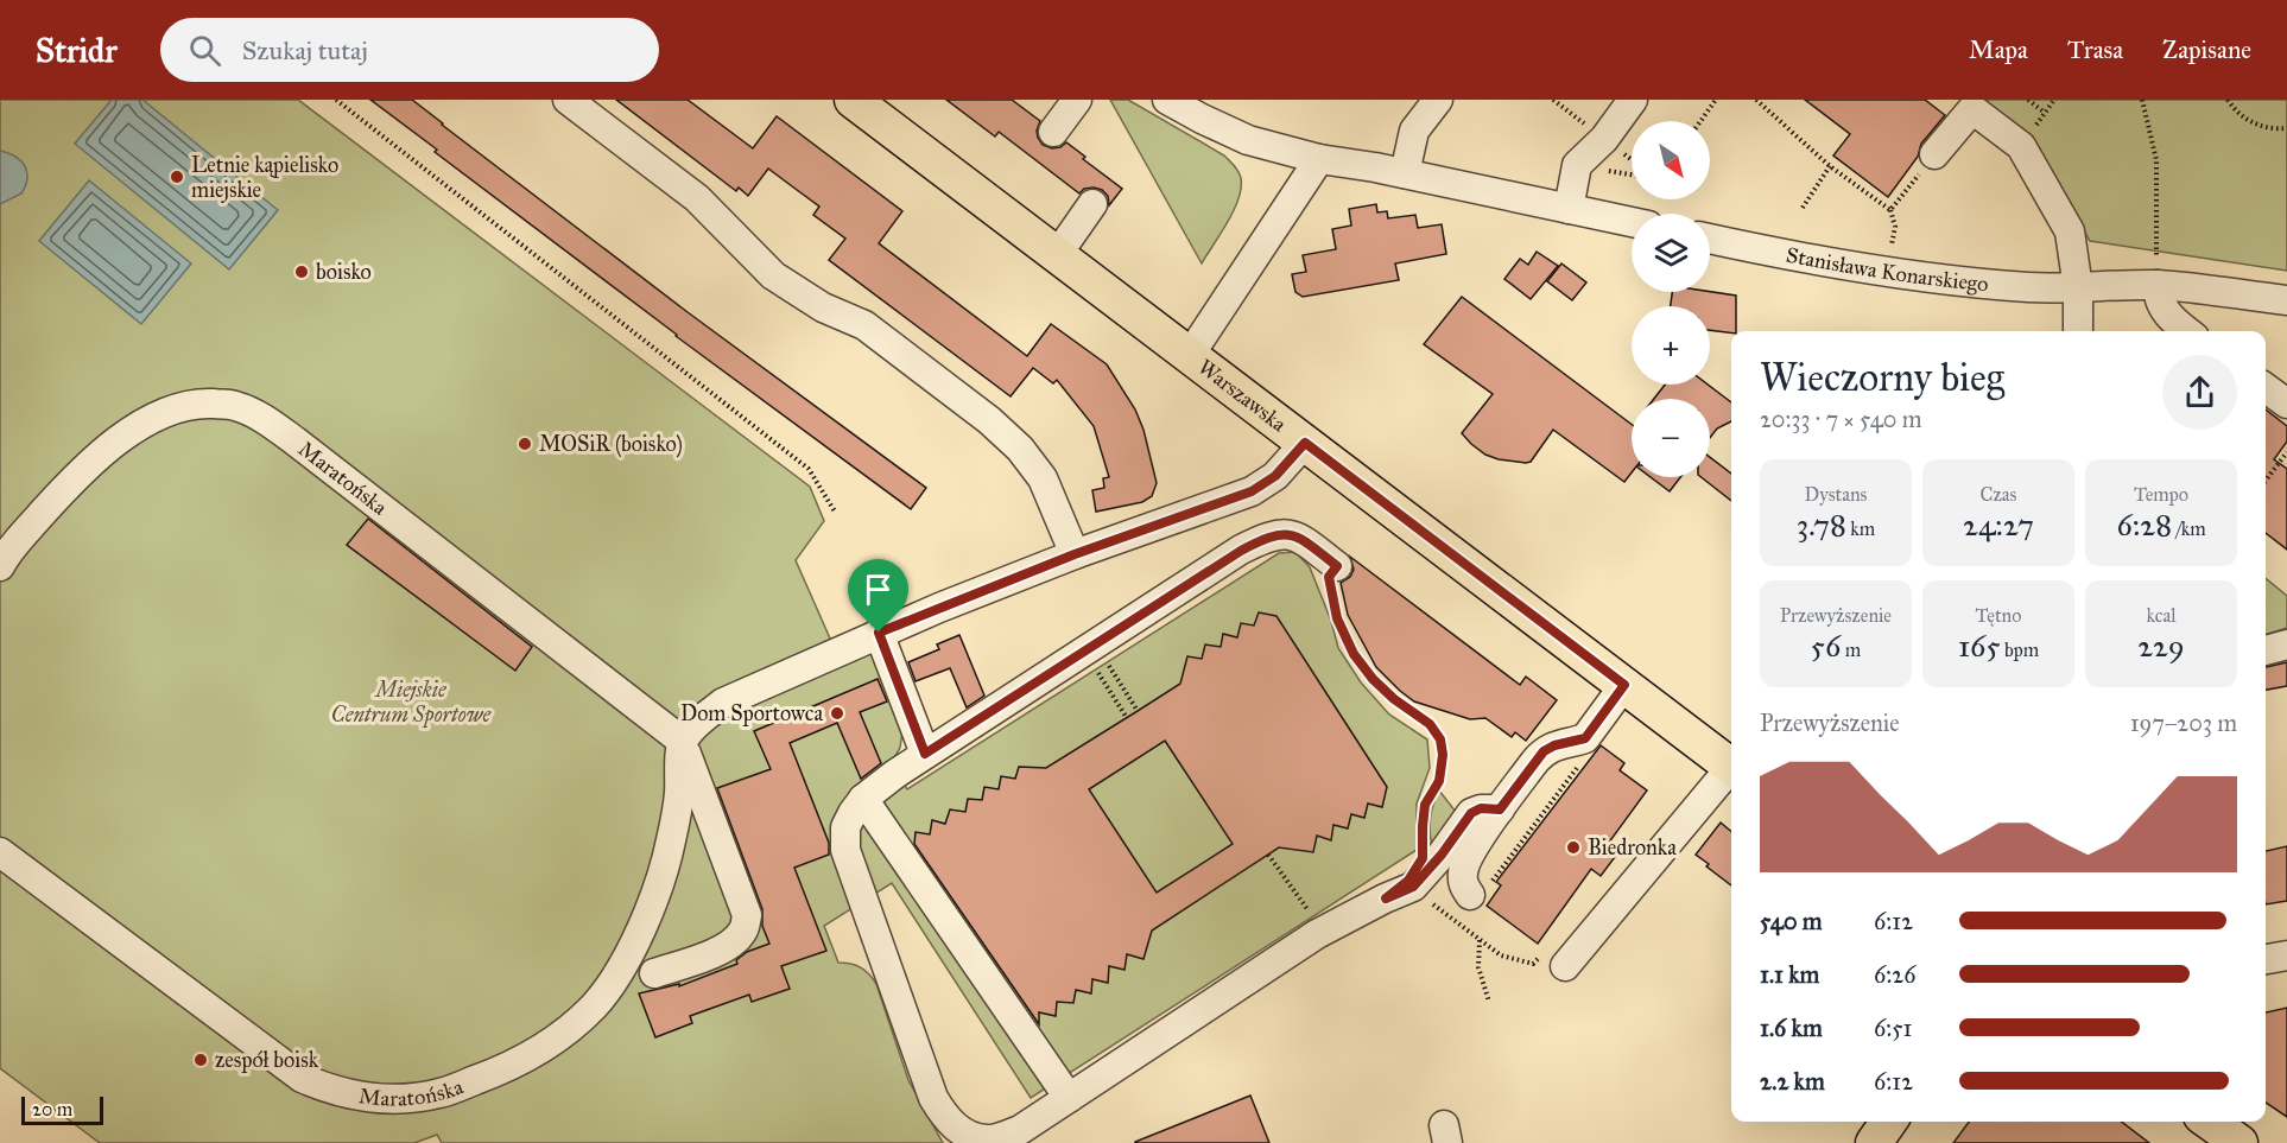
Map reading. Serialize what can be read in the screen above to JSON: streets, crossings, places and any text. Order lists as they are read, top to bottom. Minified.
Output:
{"streets":{"main road":["Warszawska"],"street":["Stanisława Konarskiego","Maratońska"]},"parks":["Miejskie Centrum Sportowe"],"places":["Letnie kąpielisko miejskie","boisko","MOSiR (boisko)","Dom Sportowca","Biedronka","zespół boisk"],"scale_bar":"20 m","north":"bottom right","page":{"header":"Stridr","search":"Szukaj tutaj","nav":["Mapa","Trasa","Zapisane"],"map_buttons":["+","−"],"heading":["Wieczorny bieg","20:33 · 7 × 540 m"],"stats":[["Dystans","3.78 km"],["Czas","24:27"],["Tempo","6:28 /km"],["Przewyższenie","56 m"],["Tętno","165 bpm"],["kcal","229"]],"chart":["Przewyższenie","197–203 m"],"list":[{"name":"540 m","note":"6:12"},{"name":"1.1 km","note":"6:26"},{"name":"1.6 km","note":"6:51"},{"name":"2.2 km","note":"6:12"}],"scale":"20 m"}}
